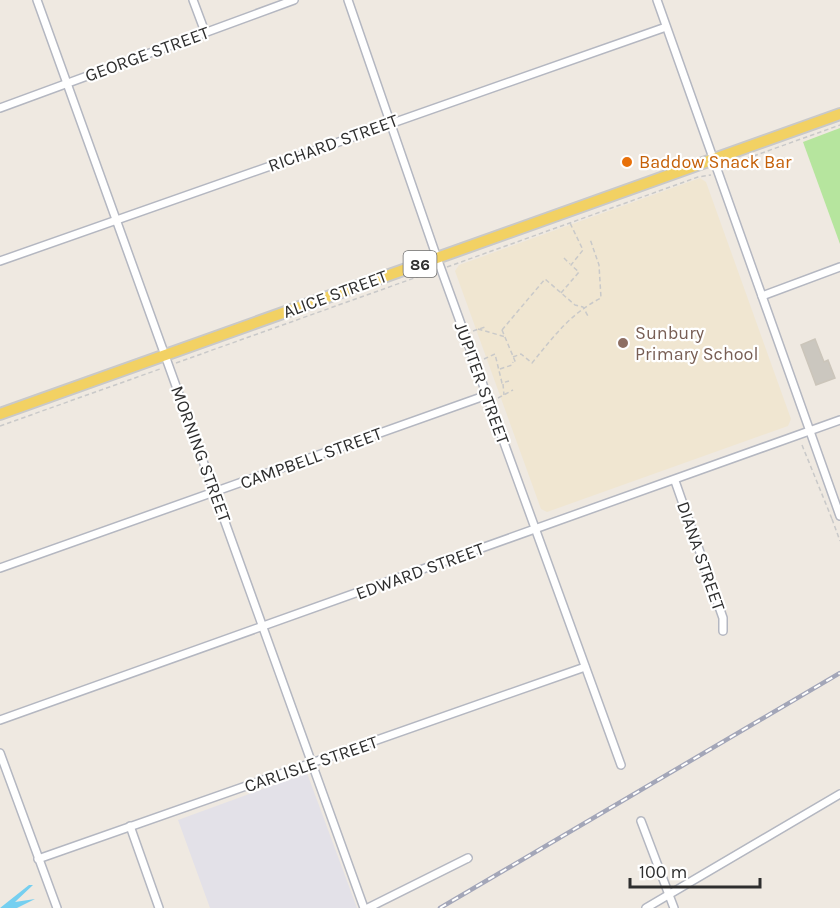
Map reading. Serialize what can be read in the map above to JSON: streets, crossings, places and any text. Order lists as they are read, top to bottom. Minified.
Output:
{"streets":{"main road":["86","ALICE STREET"],"street":["GEORGE STREET","RICHARD STREET","JUPITER STREET","MORNING STREET","CAMPBELL STREET","DIANA STREET","EDWARD STREET","CARLISLE STREET"]},"crossings":[["GEORGE STREET","MORNING STREET"],["RICHARD STREET","JUPITER STREET"],["RICHARD STREET","MORNING STREET"],["ALICE STREET","JUPITER STREET"],["ALICE STREET","MORNING STREET"],["JUPITER STREET","CAMPBELL STREET"],["JUPITER STREET","EDWARD STREET"],["JUPITER STREET","CARLISLE STREET"],["MORNING STREET","CAMPBELL STREET"],["MORNING STREET","EDWARD STREET"],["MORNING STREET","CARLISLE STREET"],["DIANA STREET","EDWARD STREET"]],"places":["Baddow Snack Bar","Sunbury Primary School"],"scale_bar":"100 m"}
